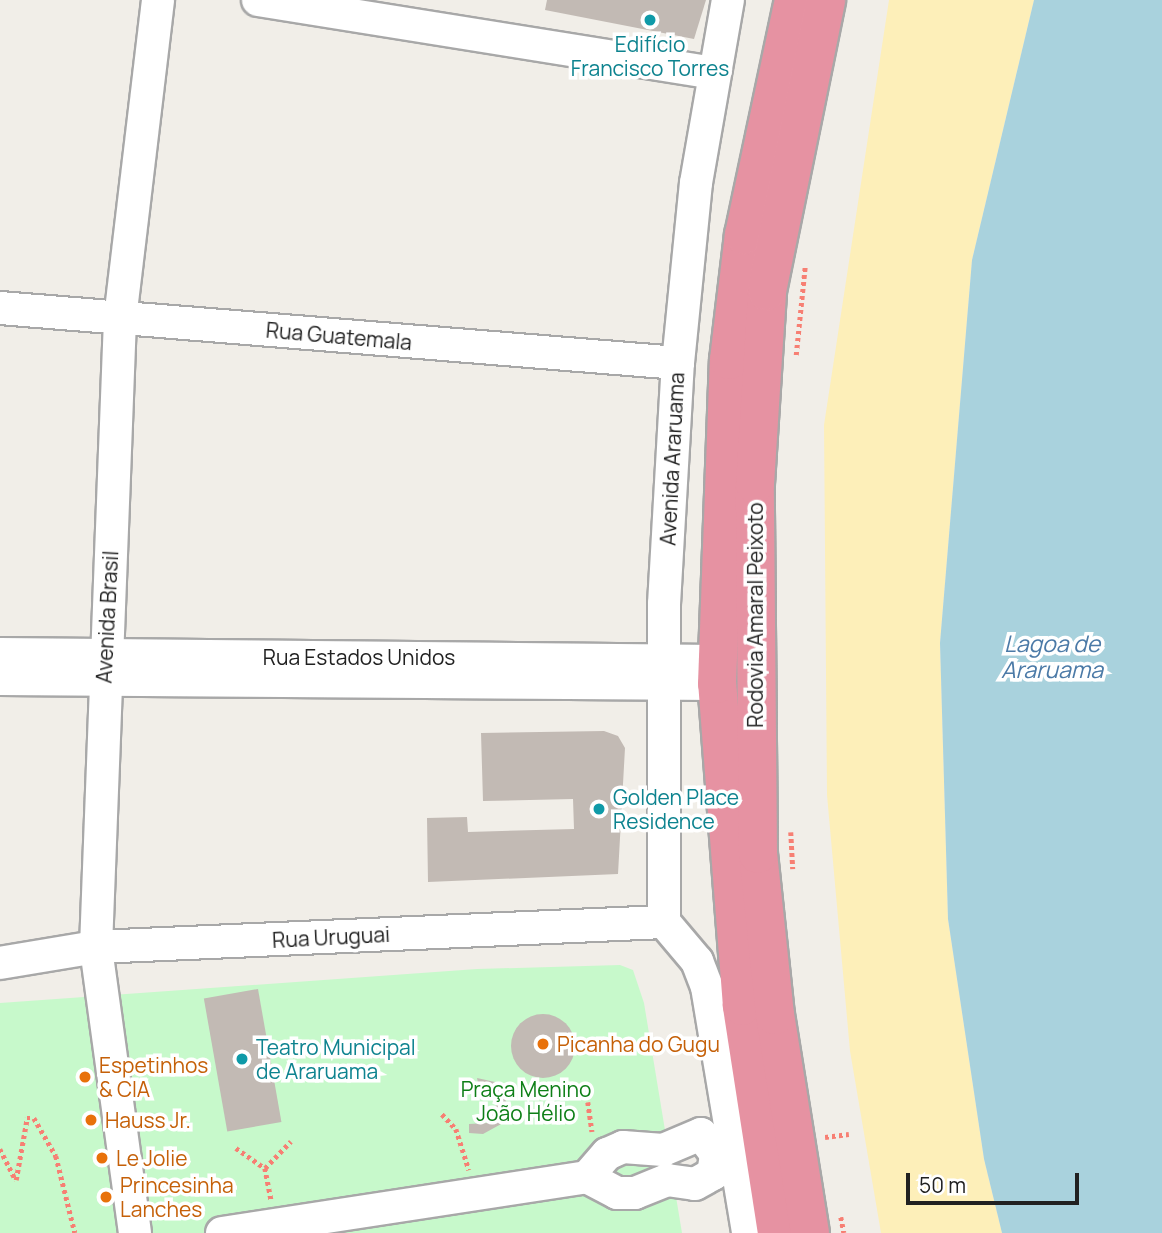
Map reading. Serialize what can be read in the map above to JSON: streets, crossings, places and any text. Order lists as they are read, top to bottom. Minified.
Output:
{"streets":{"highway":["Rodovia Amaral Peixoto"],"street":["Rua Guatemala","Avenida Araruama","Avenida Brasil","Rua Estados Unidos","Rua Uruguai"]},"crossings":[["Rua Guatemala","Avenida Araruama"],["Rua Guatemala","Avenida Brasil"],["Avenida Araruama","Rua Estados Unidos"],["Avenida Araruama","Rua Uruguai"],["Rodovia Amaral Peixoto","Rua Estados Unidos"],["Avenida Brasil","Rua Estados Unidos"],["Avenida Brasil","Rua Uruguai"]],"water":["Lagoa de Araruama"],"parks":["Praça Menino João Hélio"],"places":["Edifício Francisco Torres","Golden Place Residence","Picanha do Gugu","Teatro Municipal de Araruama","Espetinhos & CIA","Hauss Jr.","Le Jolie","Princesinha Lanches"],"scale_bar":"50 m"}
